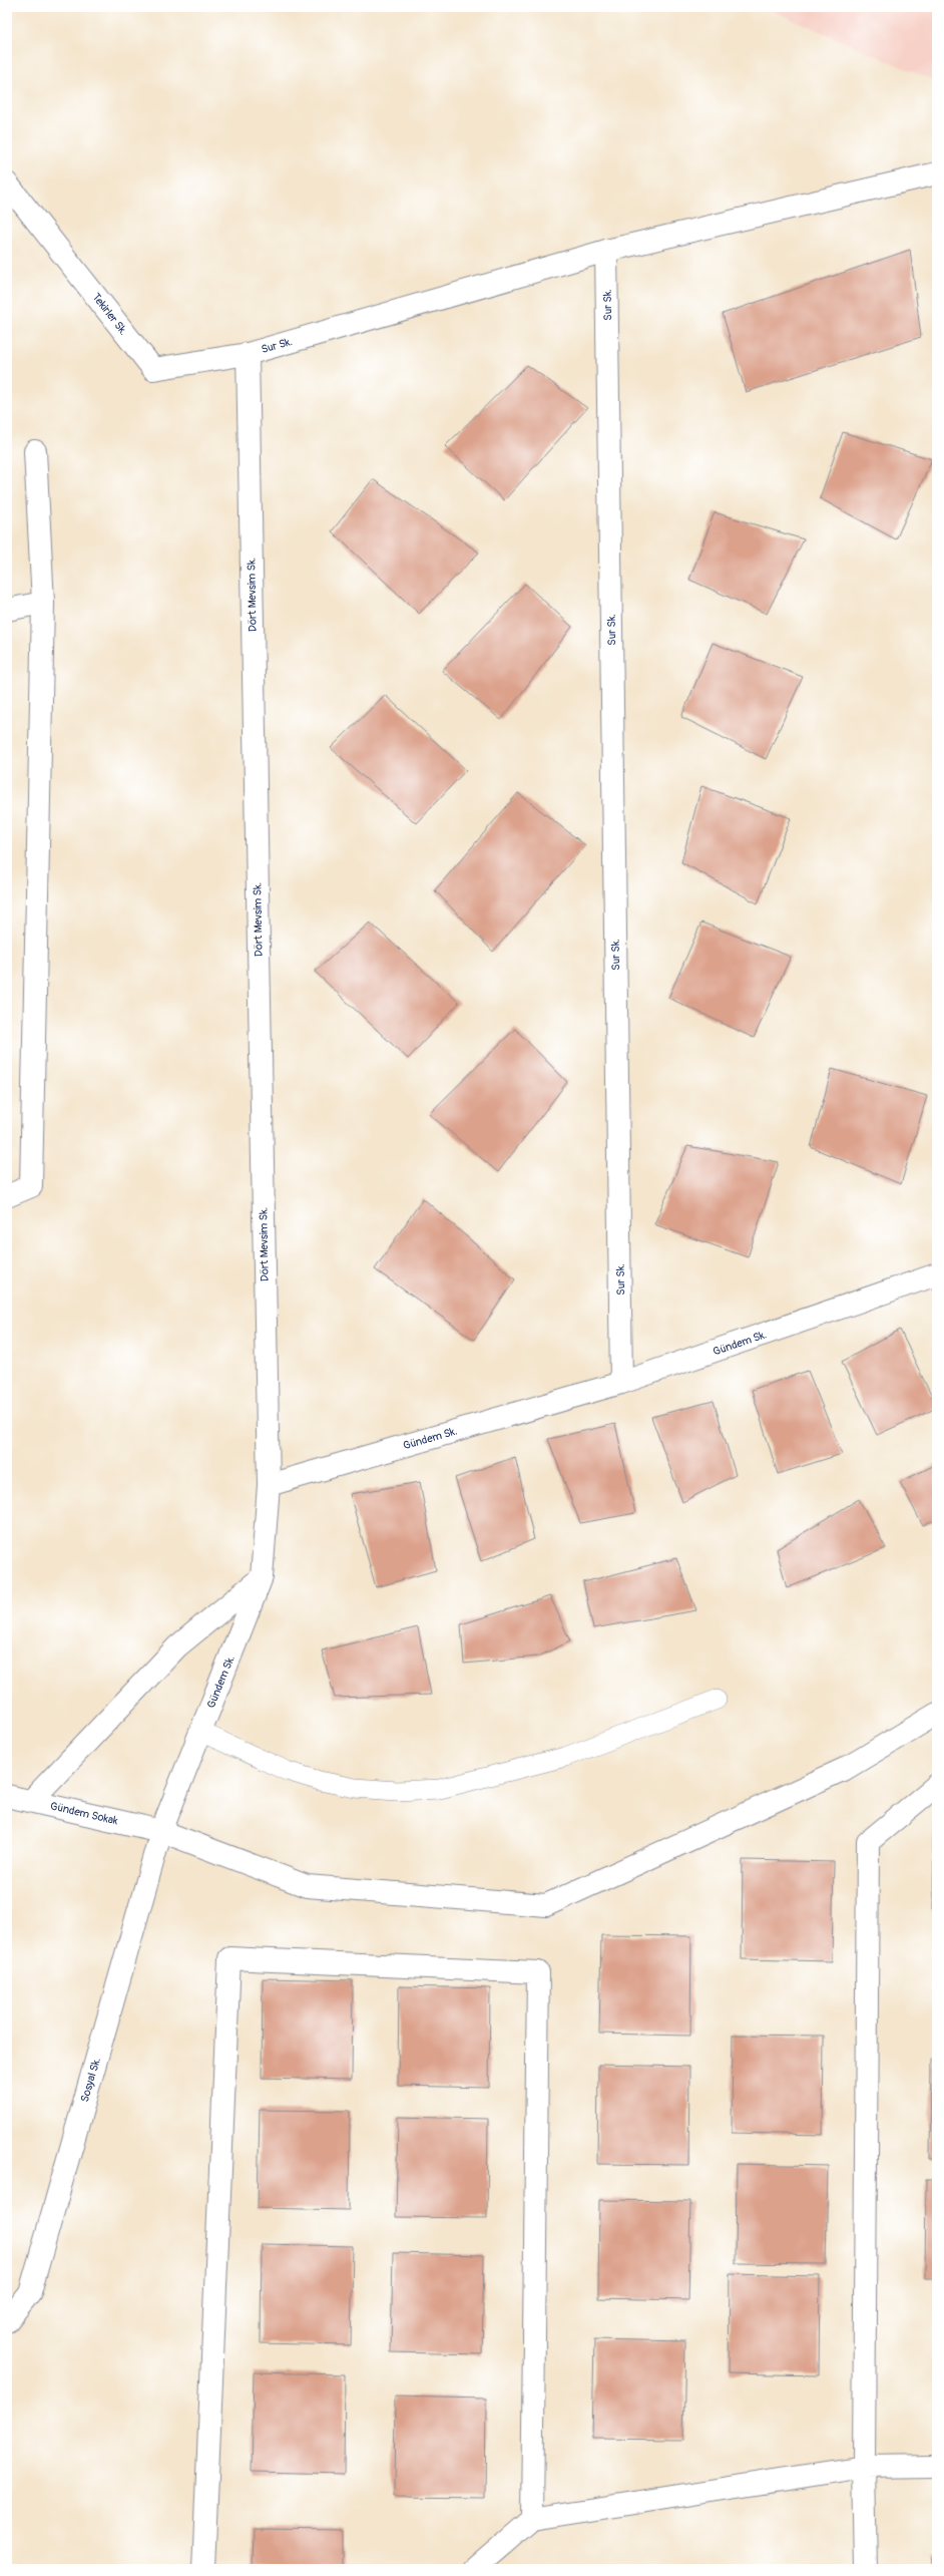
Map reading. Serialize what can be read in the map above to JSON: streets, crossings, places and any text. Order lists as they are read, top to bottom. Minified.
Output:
{"streets":{"street":["Sur Sk.","Tekirler Sk.","Dört Mevsim Sk.","Gündem Sk.","Gündem Sokak","Sosyal Sk."]},"crossings":[["Sur Sk.","Tekirler Sk."],["Sur Sk.","Dört Mevsim Sk."],["Sur Sk.","Gündem Sk."],["Tekirler Sk.","Dört Mevsim Sk."],["Dört Mevsim Sk.","Gündem Sk."],["Gündem Sk.","Gündem Sokak"],["Gündem Sk.","Sosyal Sk."],["Gündem Sokak","Sosyal Sk."]]}
